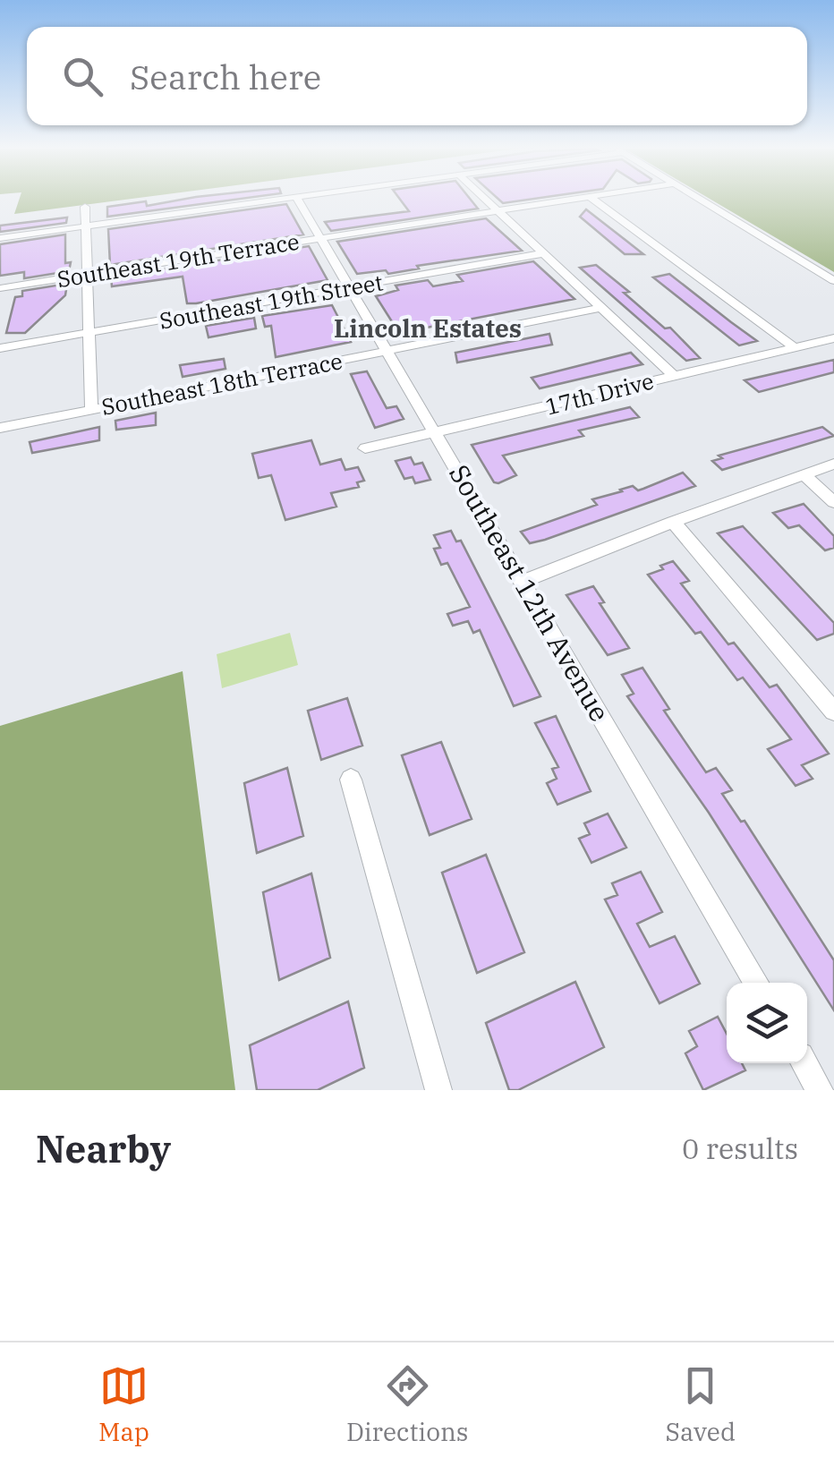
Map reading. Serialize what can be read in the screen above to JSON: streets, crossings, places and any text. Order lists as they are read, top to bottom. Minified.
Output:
{"streets":{"street":["Southeast 19th Terrace","Southeast 19th Street","Southeast 18th Terrace","17th Drive","Southeast 12th Avenue"]},"crossings":[["Southeast 19th Terrace","Southeast 12th Avenue"],["Southeast 19th Street","Southeast 12th Avenue"],["Southeast 18th Terrace","Southeast 12th Avenue"],["17th Drive","Southeast 12th Avenue"]],"districts":["Lincoln Estates"],"page":{"search":"Search here","heading":["Nearby","0 results"],"nav":["Map","Directions","Saved"]}}
